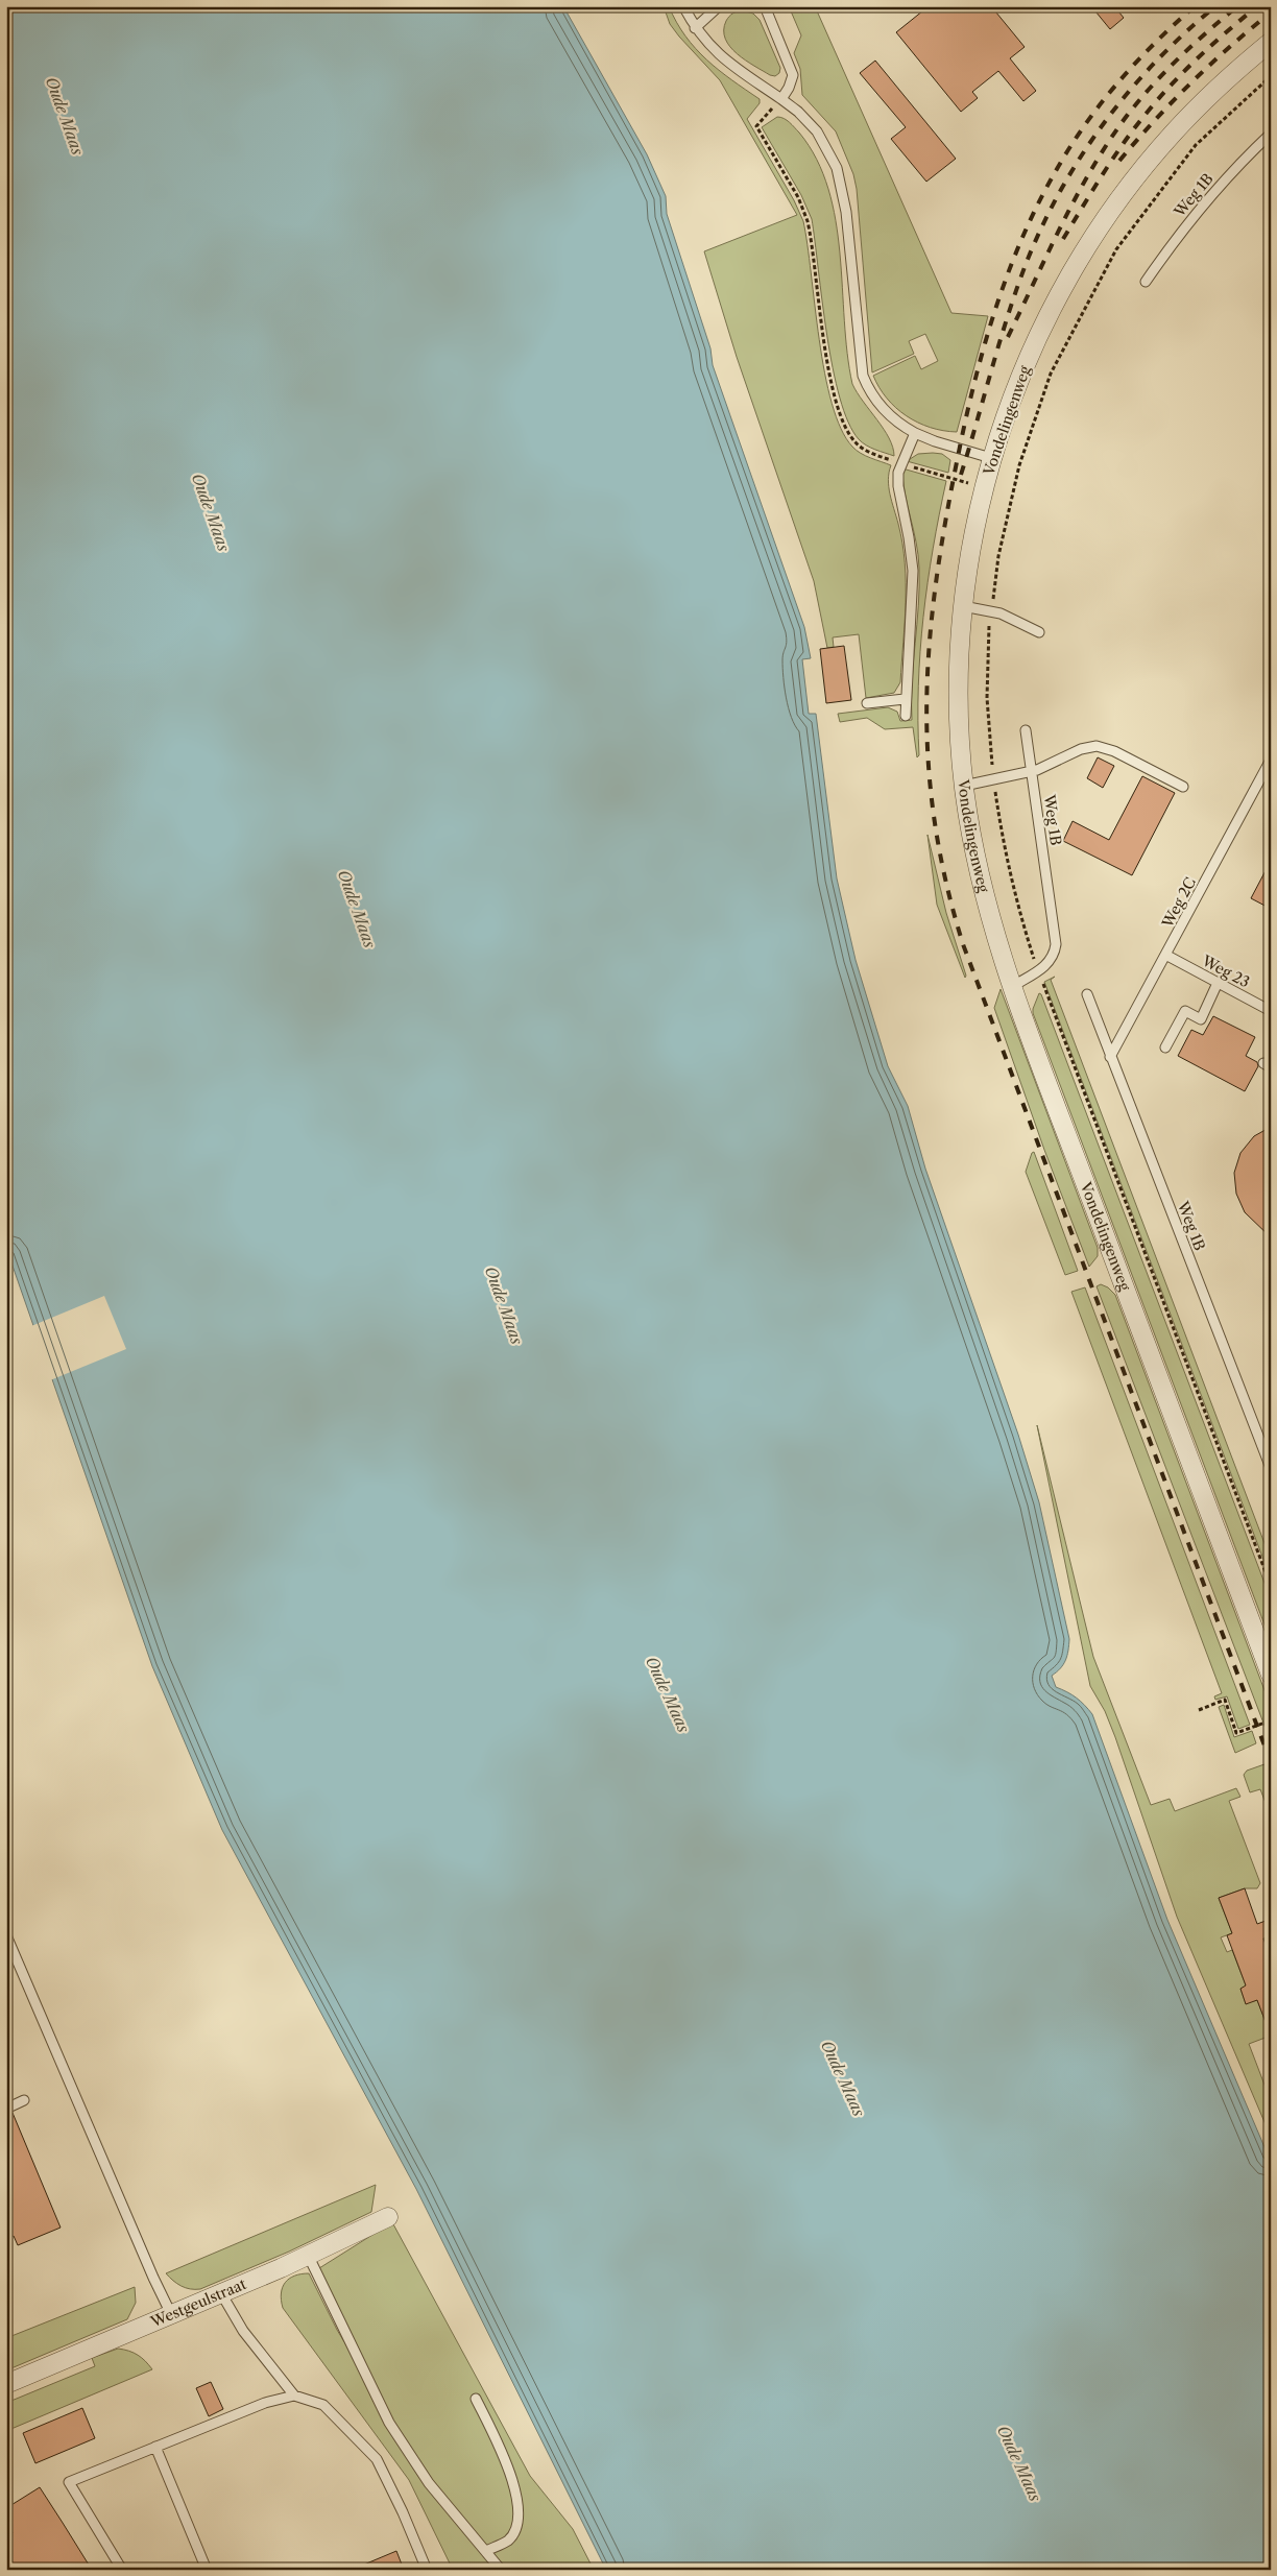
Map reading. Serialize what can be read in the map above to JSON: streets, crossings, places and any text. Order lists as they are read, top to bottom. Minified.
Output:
{"streets":{"street":["Vondelingenweg","Westgeulstraat"],"lane":["Weg 1B","Weg 2C","Weg 23"]},"crossings":[["Weg 1B","Vondelingenweg"],["Weg 1B","Weg 2C"],["Weg 2C","Weg 23"]],"water":["Oude Maas"]}
